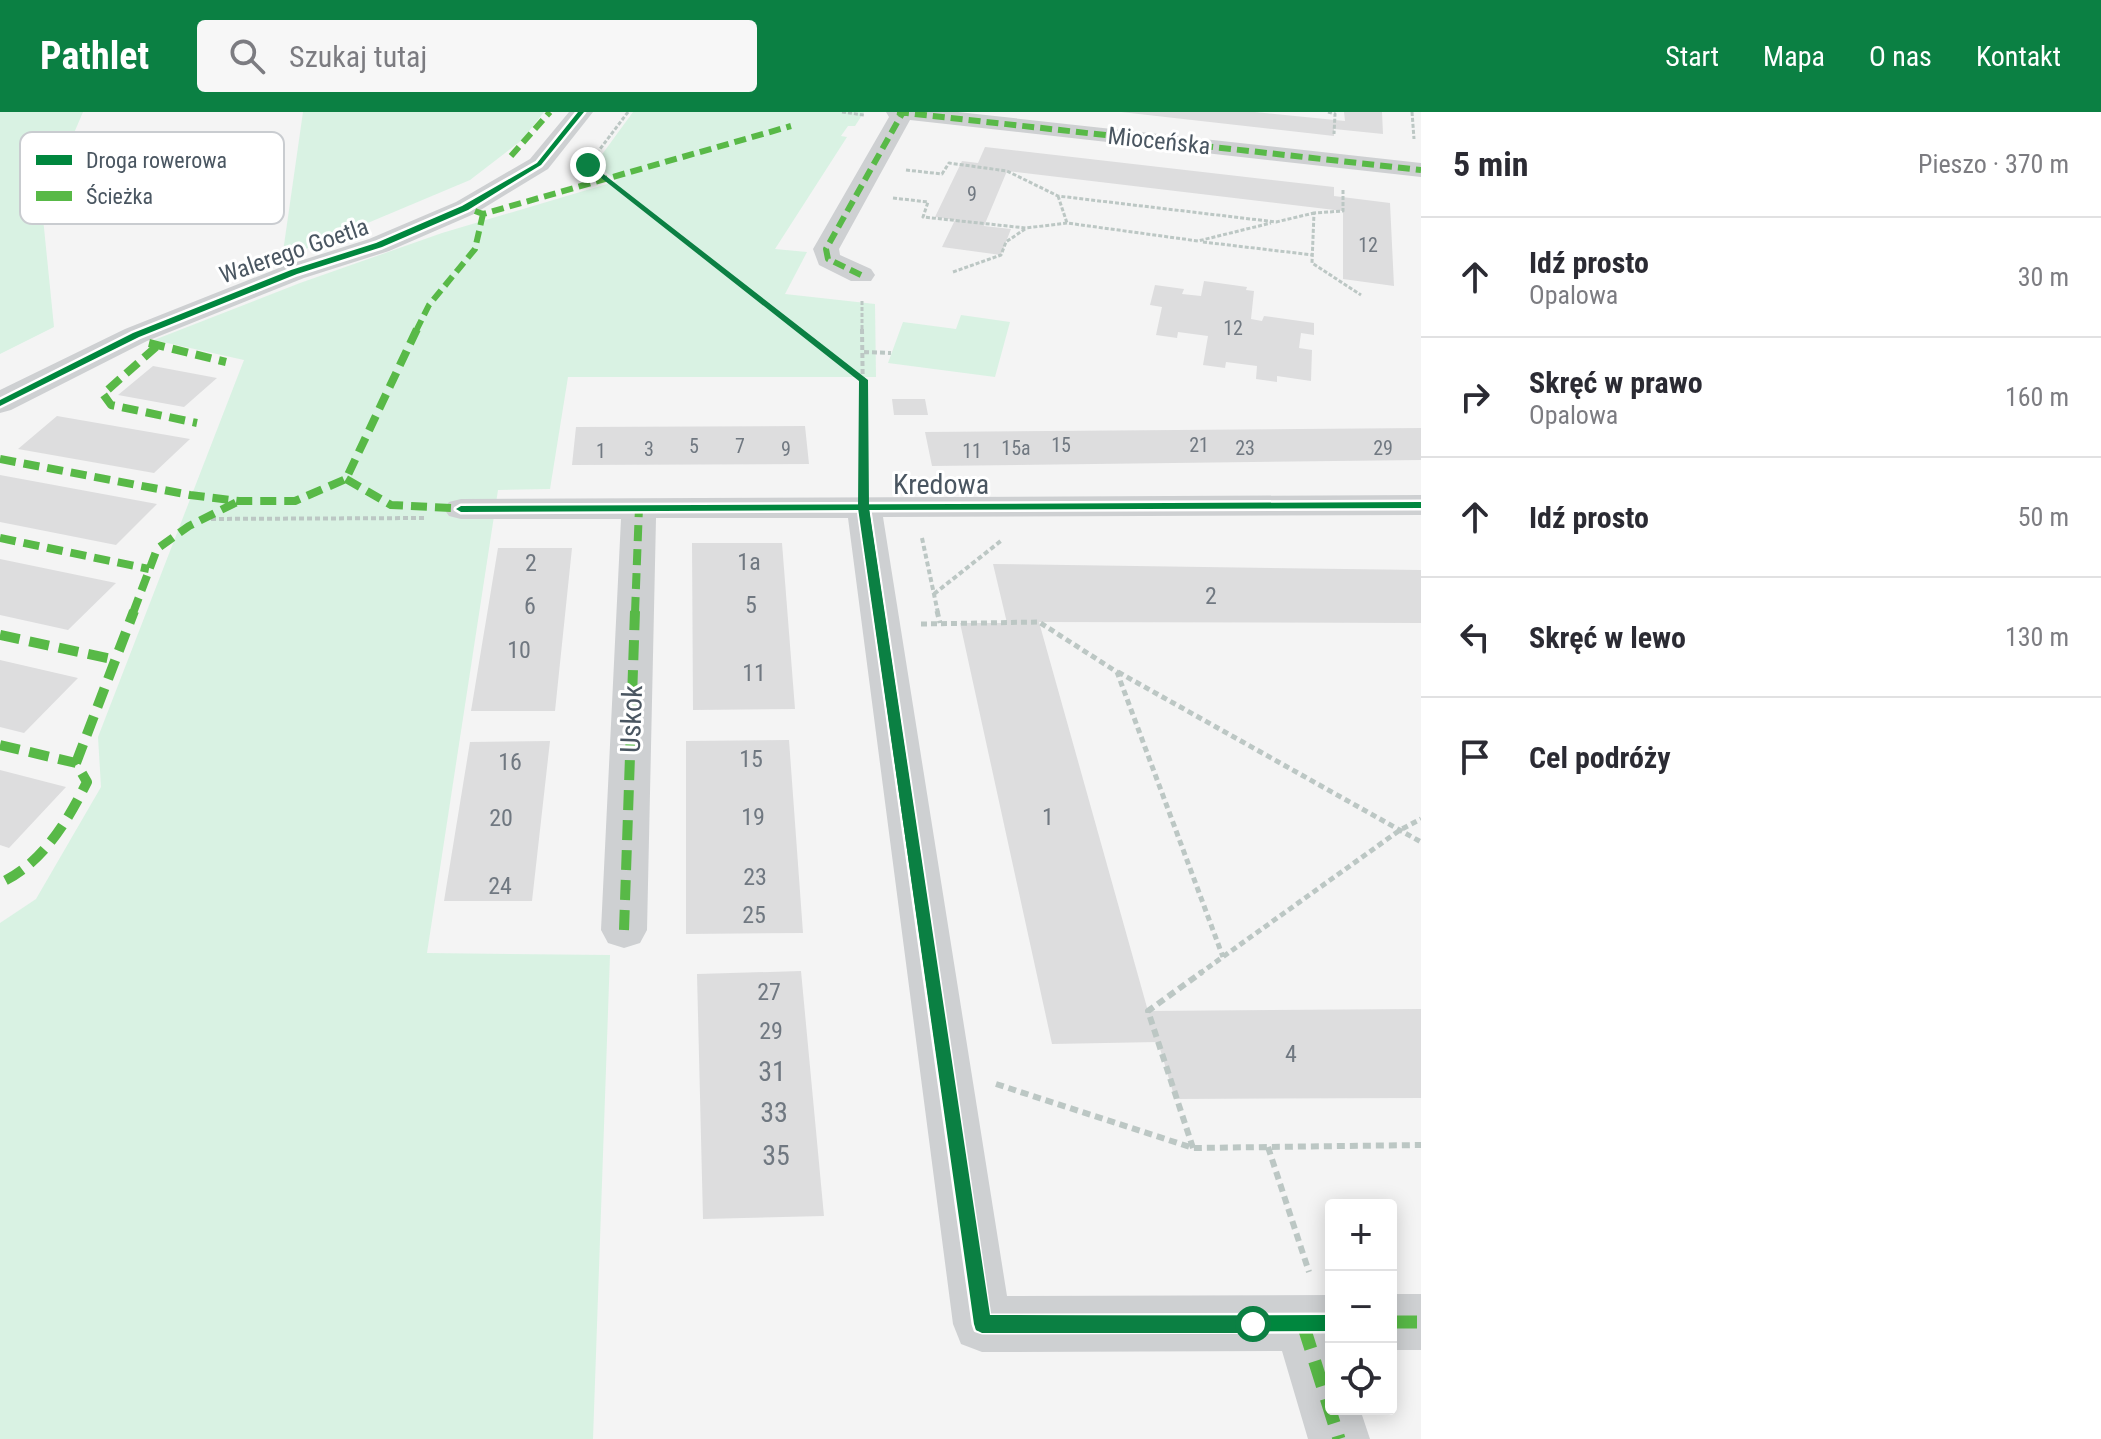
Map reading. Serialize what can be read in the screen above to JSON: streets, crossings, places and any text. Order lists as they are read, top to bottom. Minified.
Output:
{"streets":{"street":["Mioceńska","Walerego Goetla","Kredowa","Uskok"]},"crossings":[["Kredowa","Uskok"]],"house_numbers":["9","12","12","15","21","5","7","15a","23","29","3","9","1","11","1a","2","2","5","6","10","11","15","16","19","1","20","23","24","25","27","29","4","31","33","35"],"legend":["Droga rowerowa","Ścieżka"],"page":{"header":"Pathlet","search":"Szukaj tutaj","nav":["Start","Mapa","O nas","Kontakt"],"heading":["5 min","Pieszo · 370 m"],"list":[["Idź prosto","Opalowa","30 m"],["Skręć w prawo","Opalowa","160 m"],["Idź prosto","50 m"],["Skręć w lewo","130 m"],"Cel podróży"],"map_buttons":["+","−"]}}
